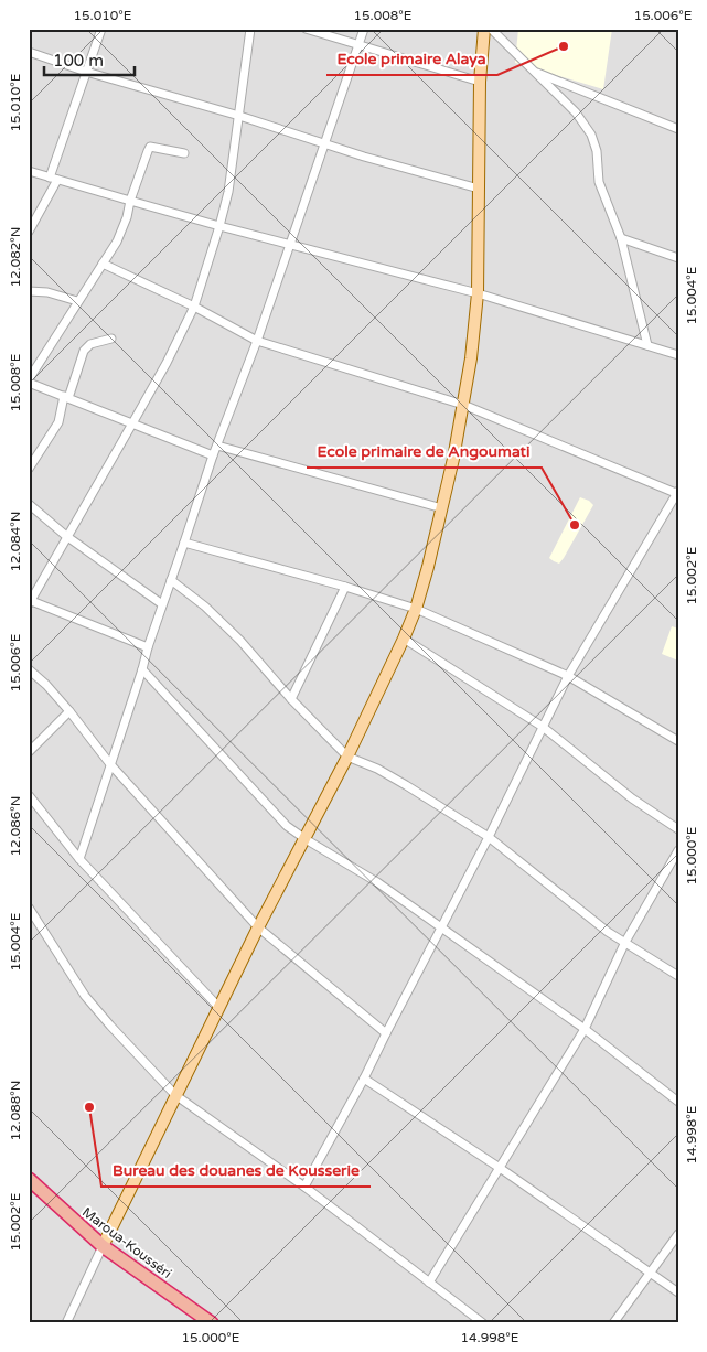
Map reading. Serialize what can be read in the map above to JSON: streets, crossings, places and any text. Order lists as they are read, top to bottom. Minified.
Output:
{"streets":{"highway":["Maroua-Kousséri"]},"places":["Ecole primaire Alaya","Ecole primaire de Angoumati","Bureau des douanes de Kousserie"],"scale_bar":"100 m","coordinates":["15.010°E","15.008°E","15.006°E","12.082°N","15.004°E","12.084°N","15.002°E","12.086°N","15.000°E","12.088°N","14.998°E"]}
